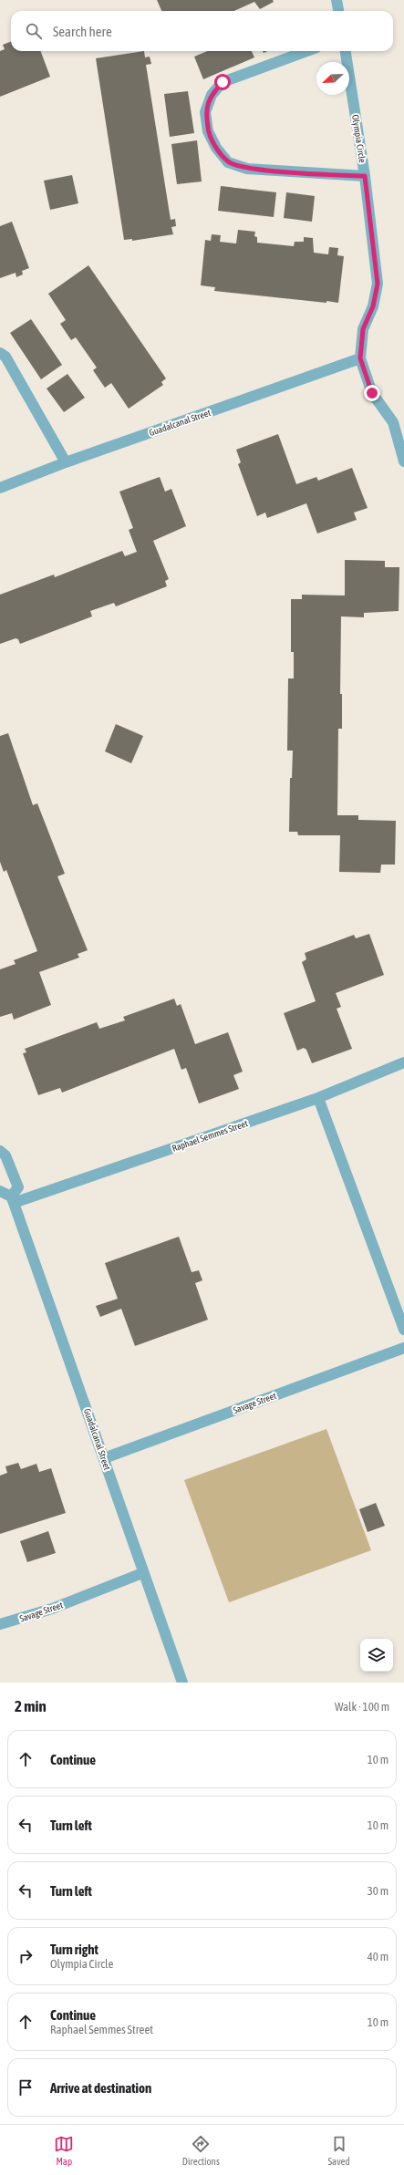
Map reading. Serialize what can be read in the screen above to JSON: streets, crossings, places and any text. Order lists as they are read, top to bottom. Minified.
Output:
{"streets":{"street":["Olympia Circle","Guadalcanal Street","Raphael Semmes Street","Savage Street"]},"crossings":[["Olympia Circle","Guadalcanal Street"],["Guadalcanal Street","Raphael Semmes Street"],["Guadalcanal Street","Savage Street"]],"north":"bottom left","page":{"search":"Search here","heading":["2 min","Walk · 100 m"],"list":[["Continue","10 m"],["Turn left","10 m"],["Turn left","30 m"],["Turn right","Olympia Circle","40 m"],["Continue","Raphael Semmes Street","10 m"],"Arrive at destination"],"nav":["Map","Directions","Saved"]}}
